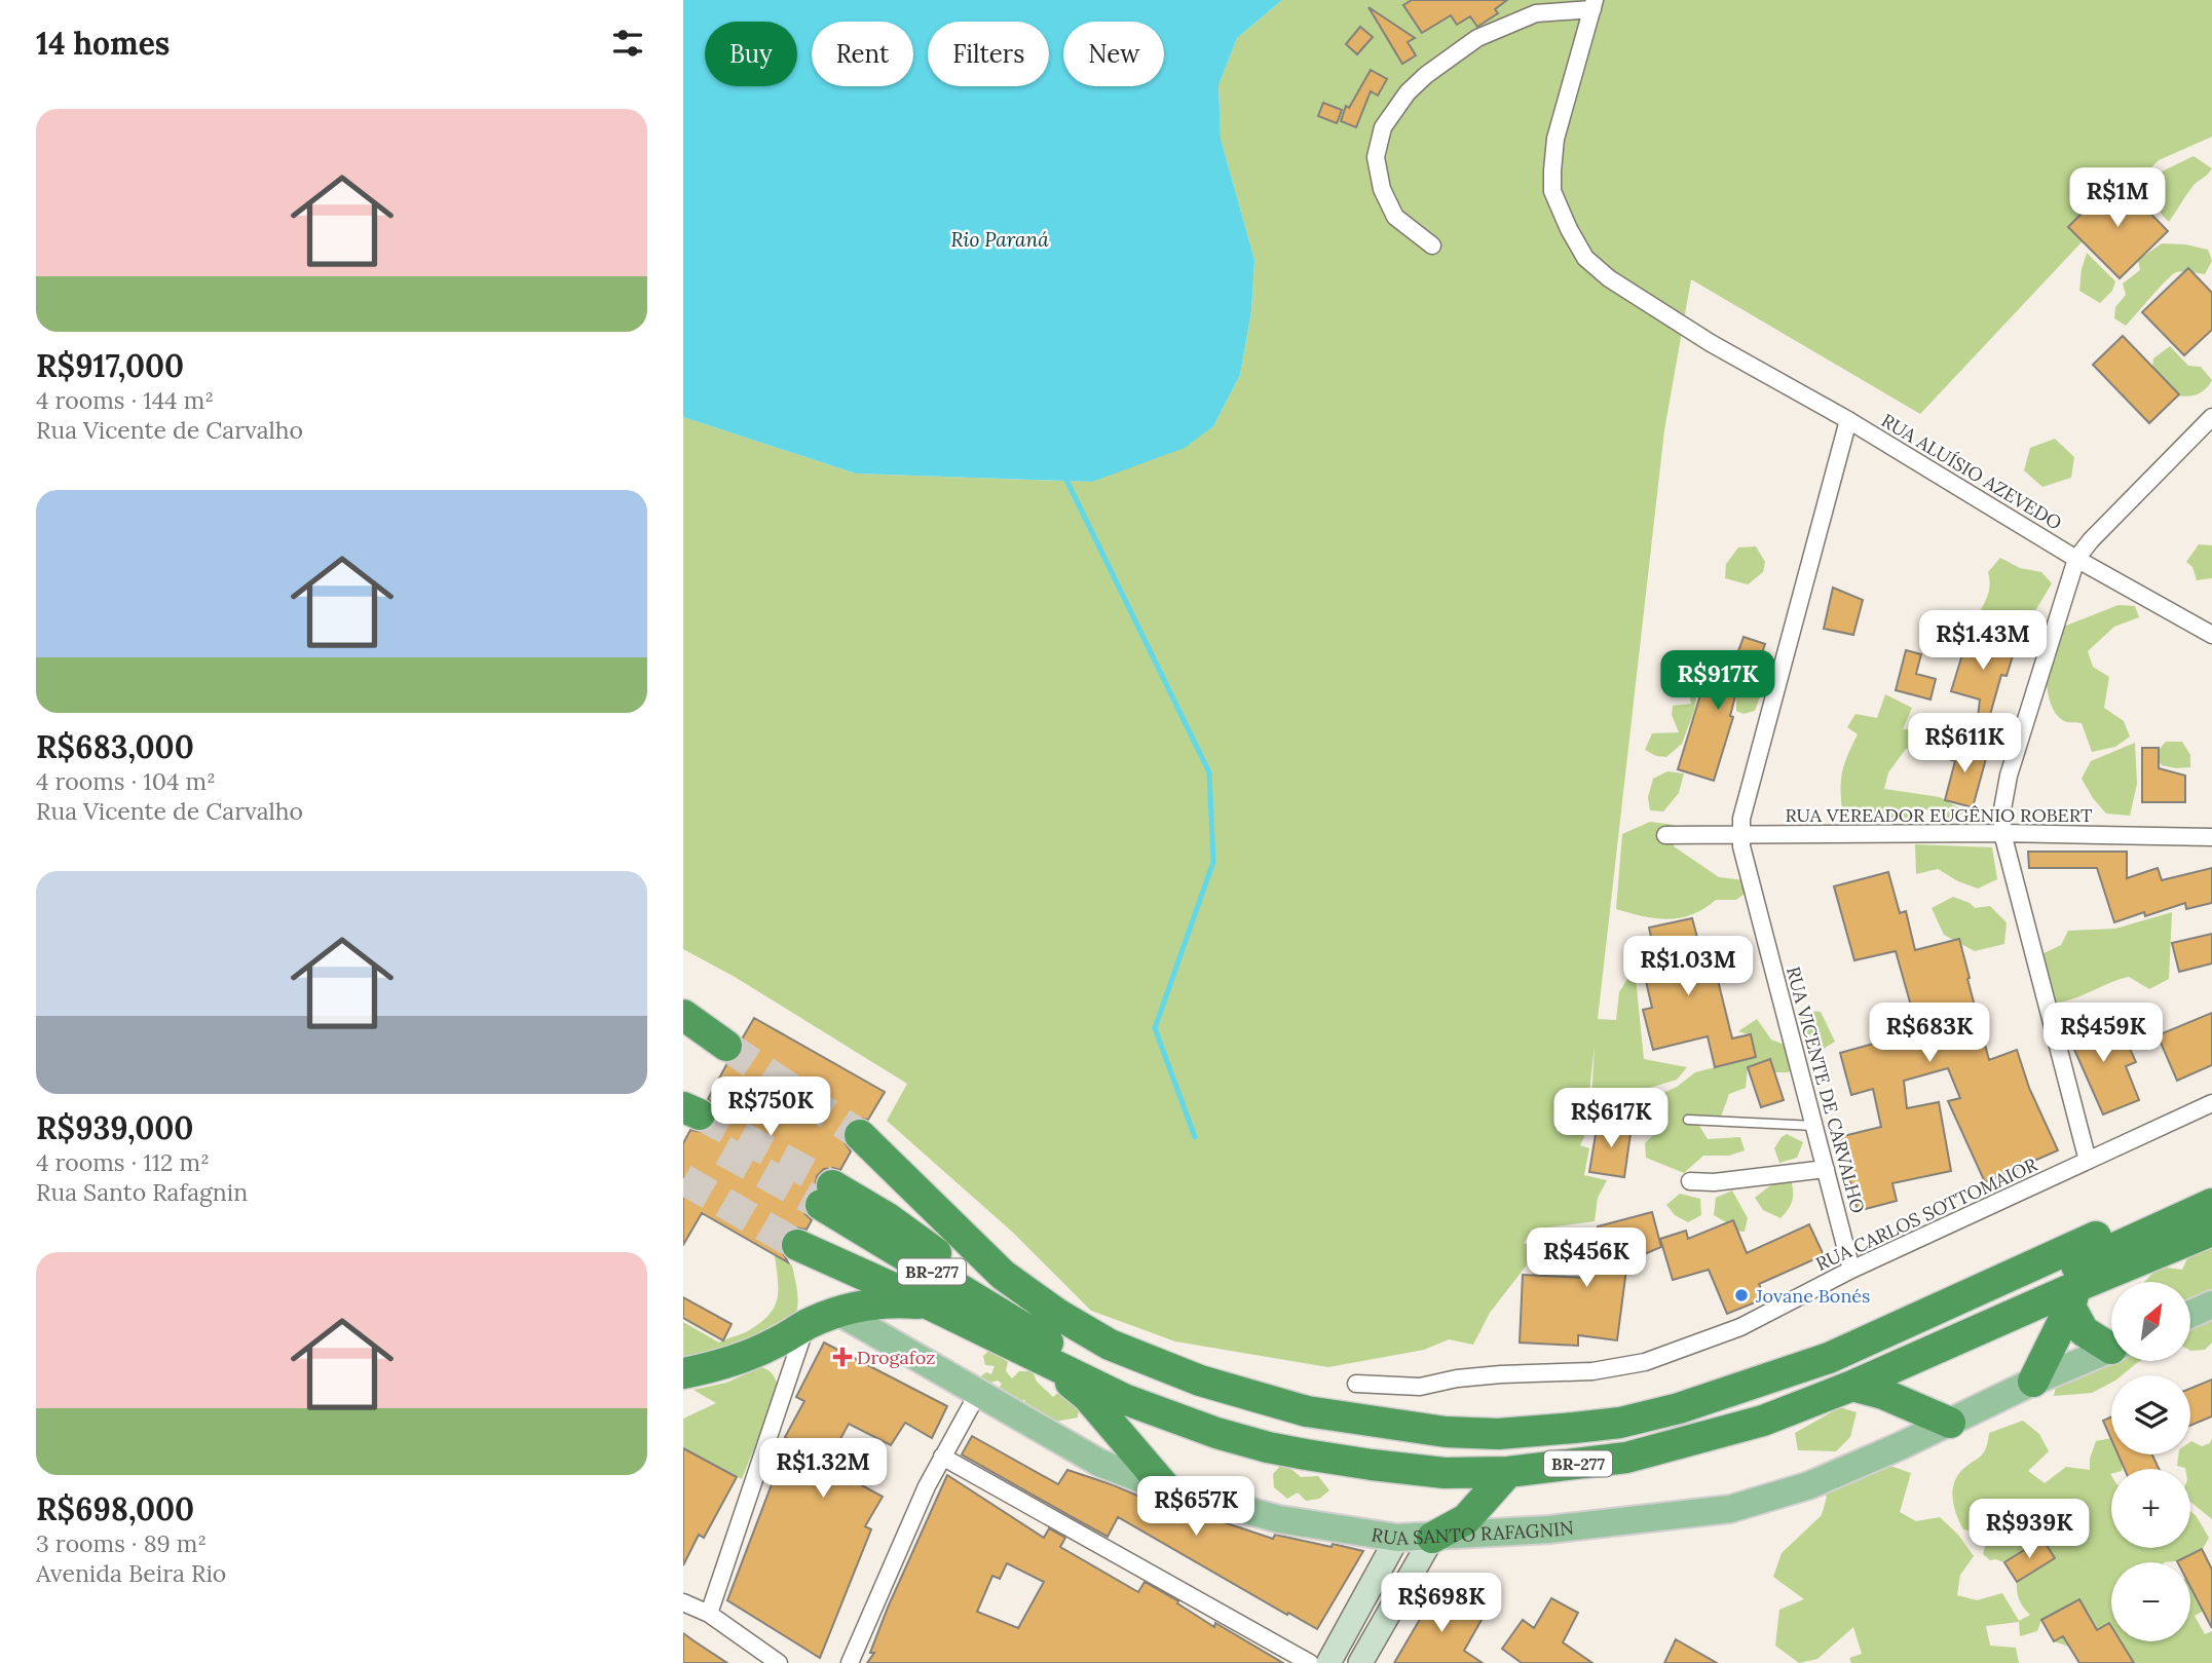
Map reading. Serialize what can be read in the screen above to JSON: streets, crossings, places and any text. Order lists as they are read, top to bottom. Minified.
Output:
{"streets":{"highway":["BR-277"],"main road":["RUA SANTO RAFAGNIN"],"street":["RUA ALUÍSIO AZEVEDO","RUA VEREADOR EUGÊNIO ROBERT","RUA VICENTE DE CARVALHO","RUA CARLOS SOTTOMAIOR"]},"crossings":[["RUA ALUÍSIO AZEVEDO","RUA VICENTE DE CARVALHO"],["RUA VEREADOR EUGÊNIO ROBERT","RUA VICENTE DE CARVALHO"],["RUA VICENTE DE CARVALHO","RUA CARLOS SOTTOMAIOR"]],"water":["Rio Paraná"],"places":{"other":["Jovane Bonés"],"health":["Drogafoz"]},"north":"top right","page":{"heading":"14 homes","chip":["Buy","Rent","Filters","New"],"list":[{"name":"R$917,000","note":"4 rooms · 144 m² · Rua Vicente de Carvalho"},{"name":"R$683,000","note":"4 rooms · 104 m² · Rua Vicente de Carvalho"},{"name":"R$939,000","note":"4 rooms · 112 m² · Rua Santo Rafagnin"},{"name":"R$698,000","note":"3 rooms · 89 m² · Avenida Beira Rio"}],"price":["R$1M","R$1.43M","R$917K","R$611K","R$1.03M","R$683K","R$459K","R$750K","R$617K","R$456K","R$1.32M","R$657K","R$939K","R$698K"],"map_buttons":["+","−"]}}
